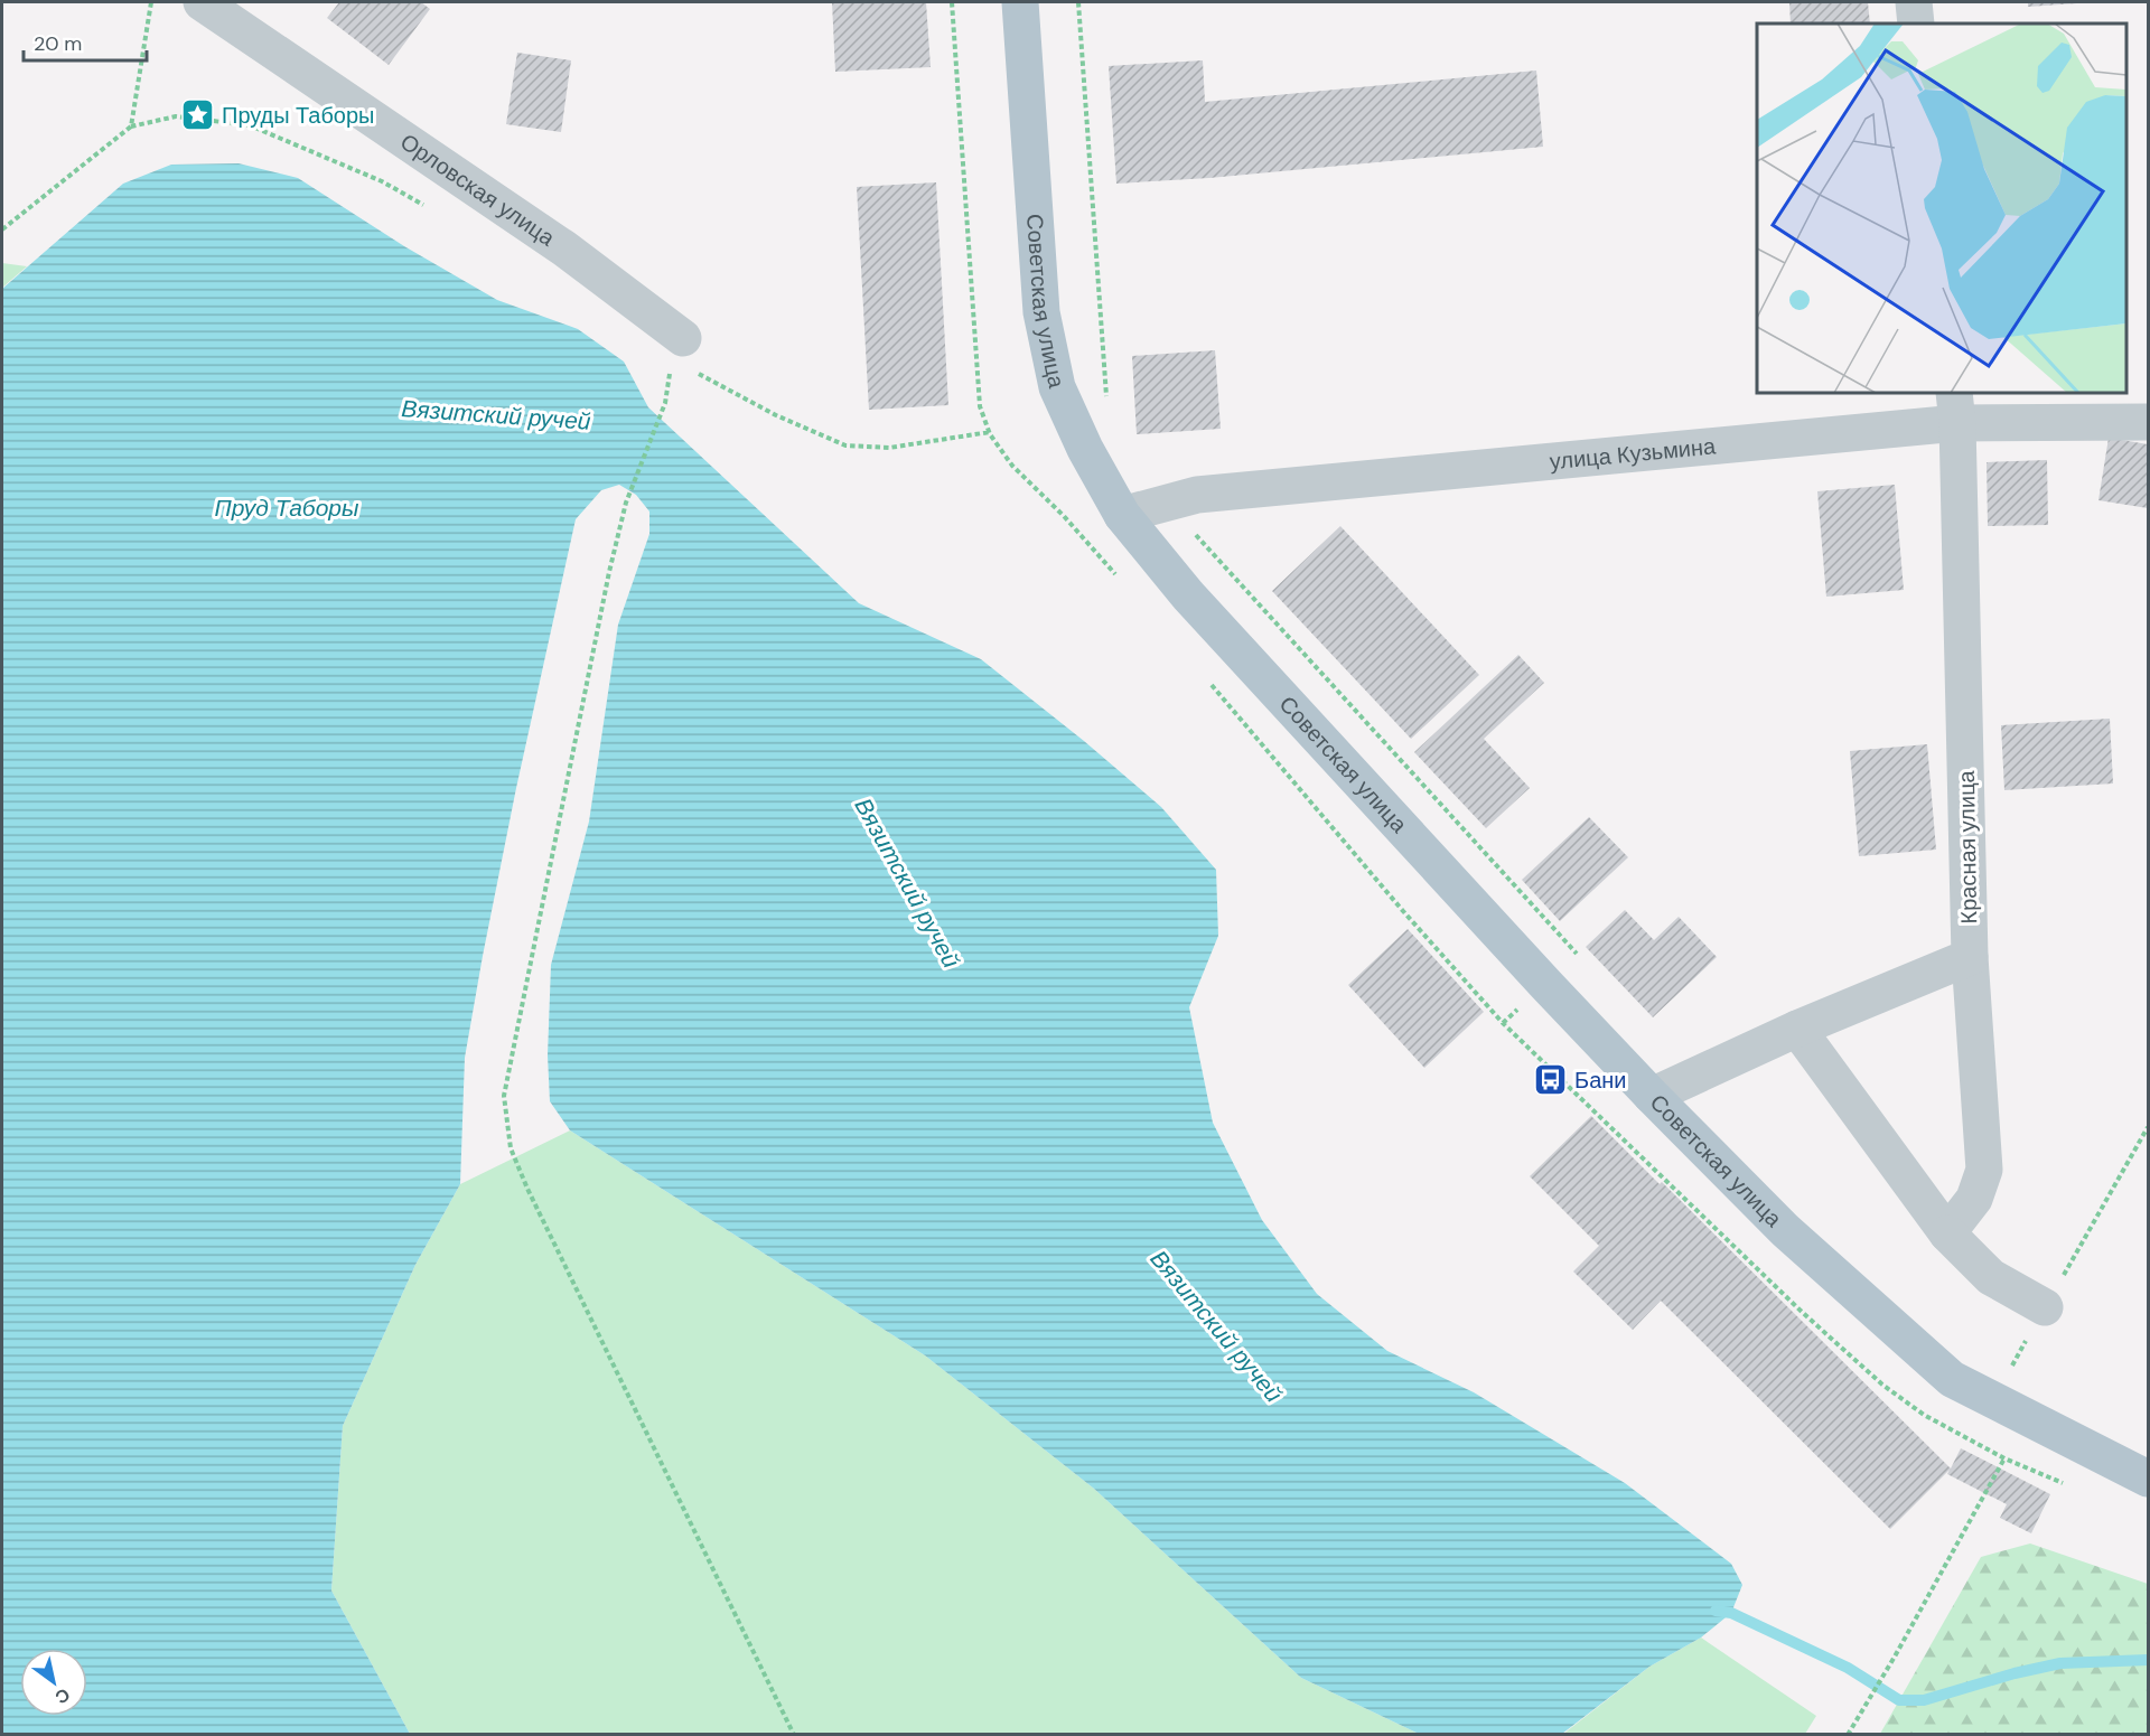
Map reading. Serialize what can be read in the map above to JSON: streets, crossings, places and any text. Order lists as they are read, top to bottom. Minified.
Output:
{"streets":{"main road":["Советская улица"],"street":["Орловская улица","улица Кузьмина","Красная улица"]},"crossings":[["Советская улица","улица Кузьмина"],["улица Кузьмина","Красная улица"]],"water":["Вязитский ручей","Пруд Таборы"],"places":{"place":["Пруды Таборы"],"bus stop":["Бани"]},"scale_bar":"20 m","north":"bottom right"}
